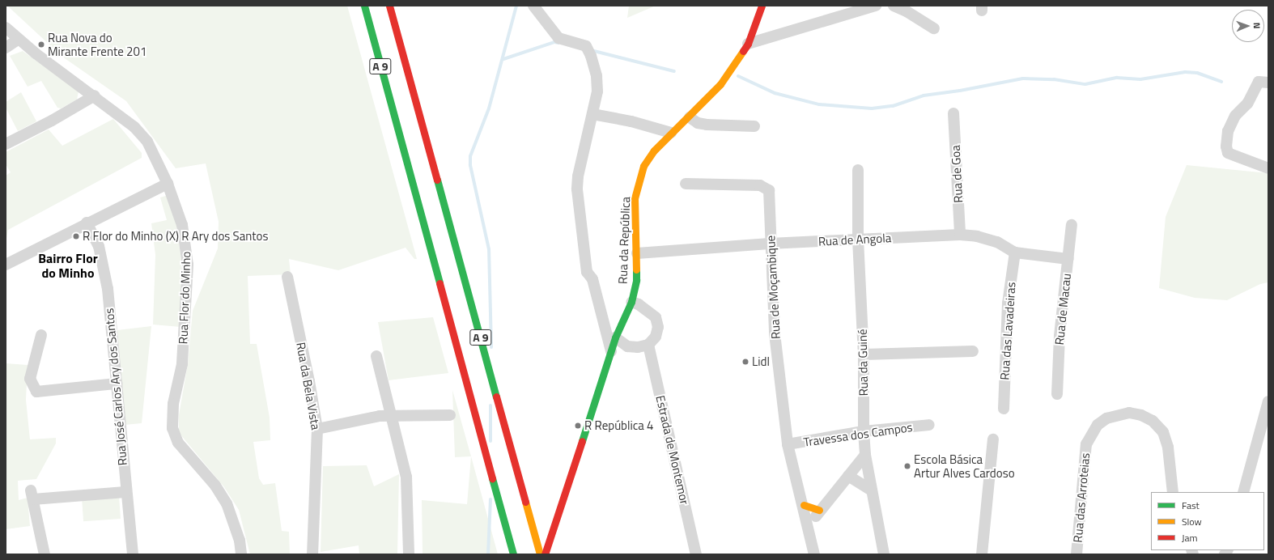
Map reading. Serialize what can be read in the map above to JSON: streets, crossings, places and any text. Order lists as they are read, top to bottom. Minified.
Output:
{"streets":{"main road":["A 9","Rua da República"],"street":["Rua de Goa","Rua de Angola","Rua de Moçambique","Rua Flor do Minho","Rua de Macau","Rua das Lavadeiras","Rua da Guiné","Rua da Bela Vista","Rua José Carlos Ary dos Santos","Travessa dos Campos","Estrada de Montemor","Rua das Arroteias"]},"crossings":[["Rua de Goa","Rua de Angola"],["Rua de Angola","Rua da República"],["Rua de Angola","Rua de Moçambique"],["Rua de Angola","Rua de Macau"],["Rua de Angola","Rua das Lavadeiras"],["Rua de Angola","Rua da Guiné"],["Rua da República","Estrada de Montemor"],["Rua de Moçambique","Travessa dos Campos"],["Rua da Guiné","Travessa dos Campos"]],"districts":["Bairro Flor do Minho"],"places":["Rua Nova do Mirante Frente 201","R Flor do Minho (X) R Ary dos Santos","Lidl","R República 4","Escola Básica Artur Alves Cardoso"],"legend":["Fast","Slow","Jam"],"north":"right"}
